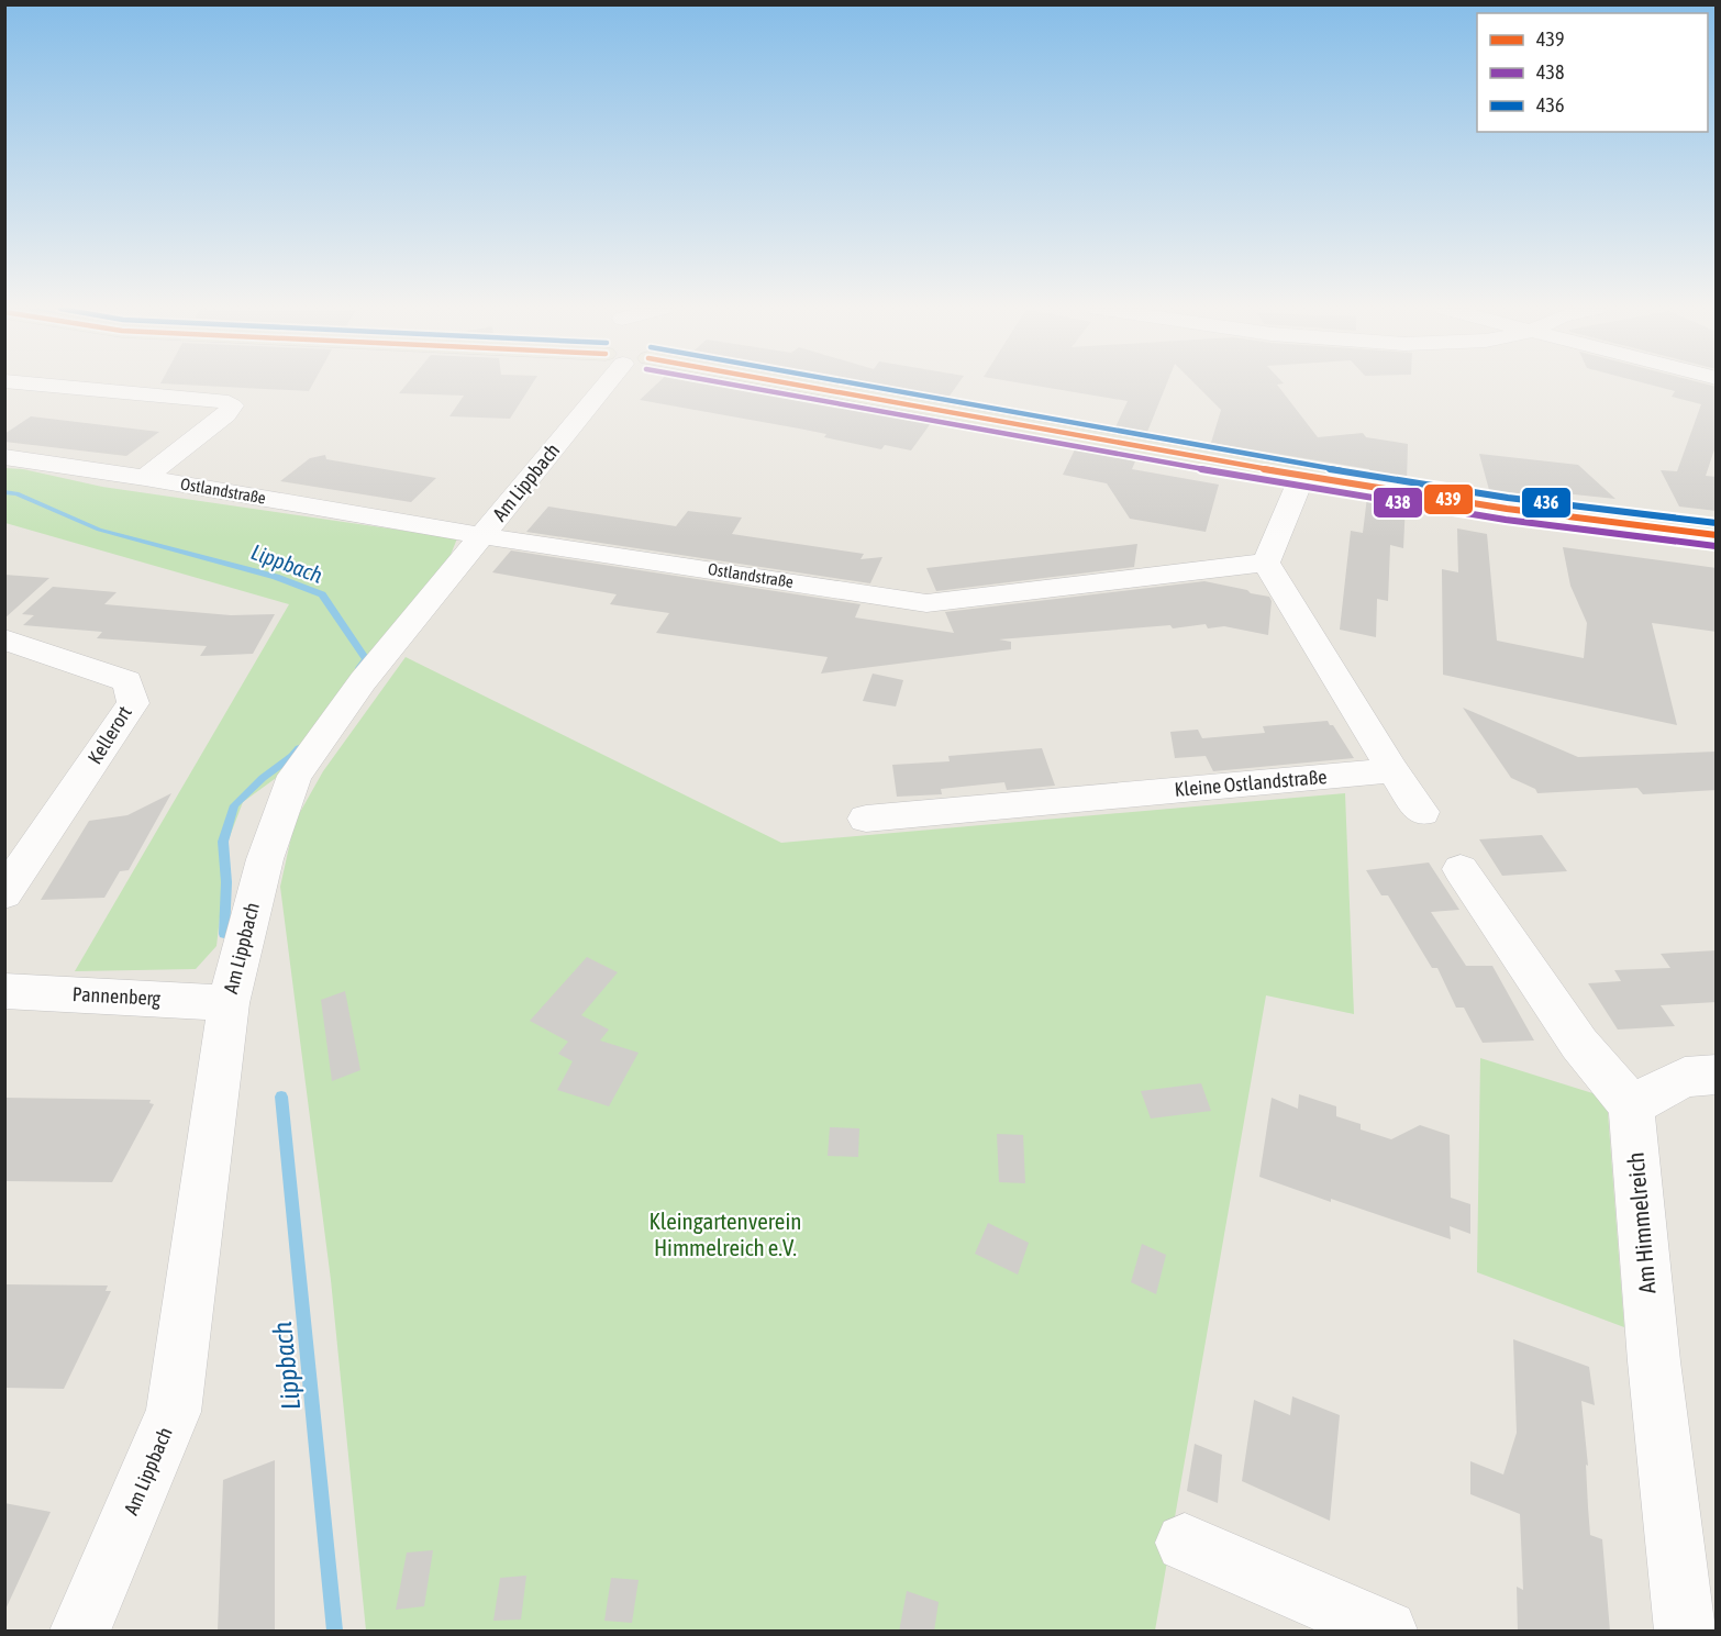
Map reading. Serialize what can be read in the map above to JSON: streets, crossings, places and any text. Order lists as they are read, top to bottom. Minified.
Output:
{"streets":{"street":["Am Lippbach","Ostlandstraße","Kellerort","Kleine Ostlandstraße","Pannenberg","Am Himmelreich"]},"crossings":[["Am Lippbach","Ostlandstraße"],["Am Lippbach","Pannenberg"]],"water":["Lippbach"],"parks":["Kleingartenverein Himmelreich e.V."],"lines":["transit line 439","transit line 438","transit line 436"],"legend":["439","438","436"]}
